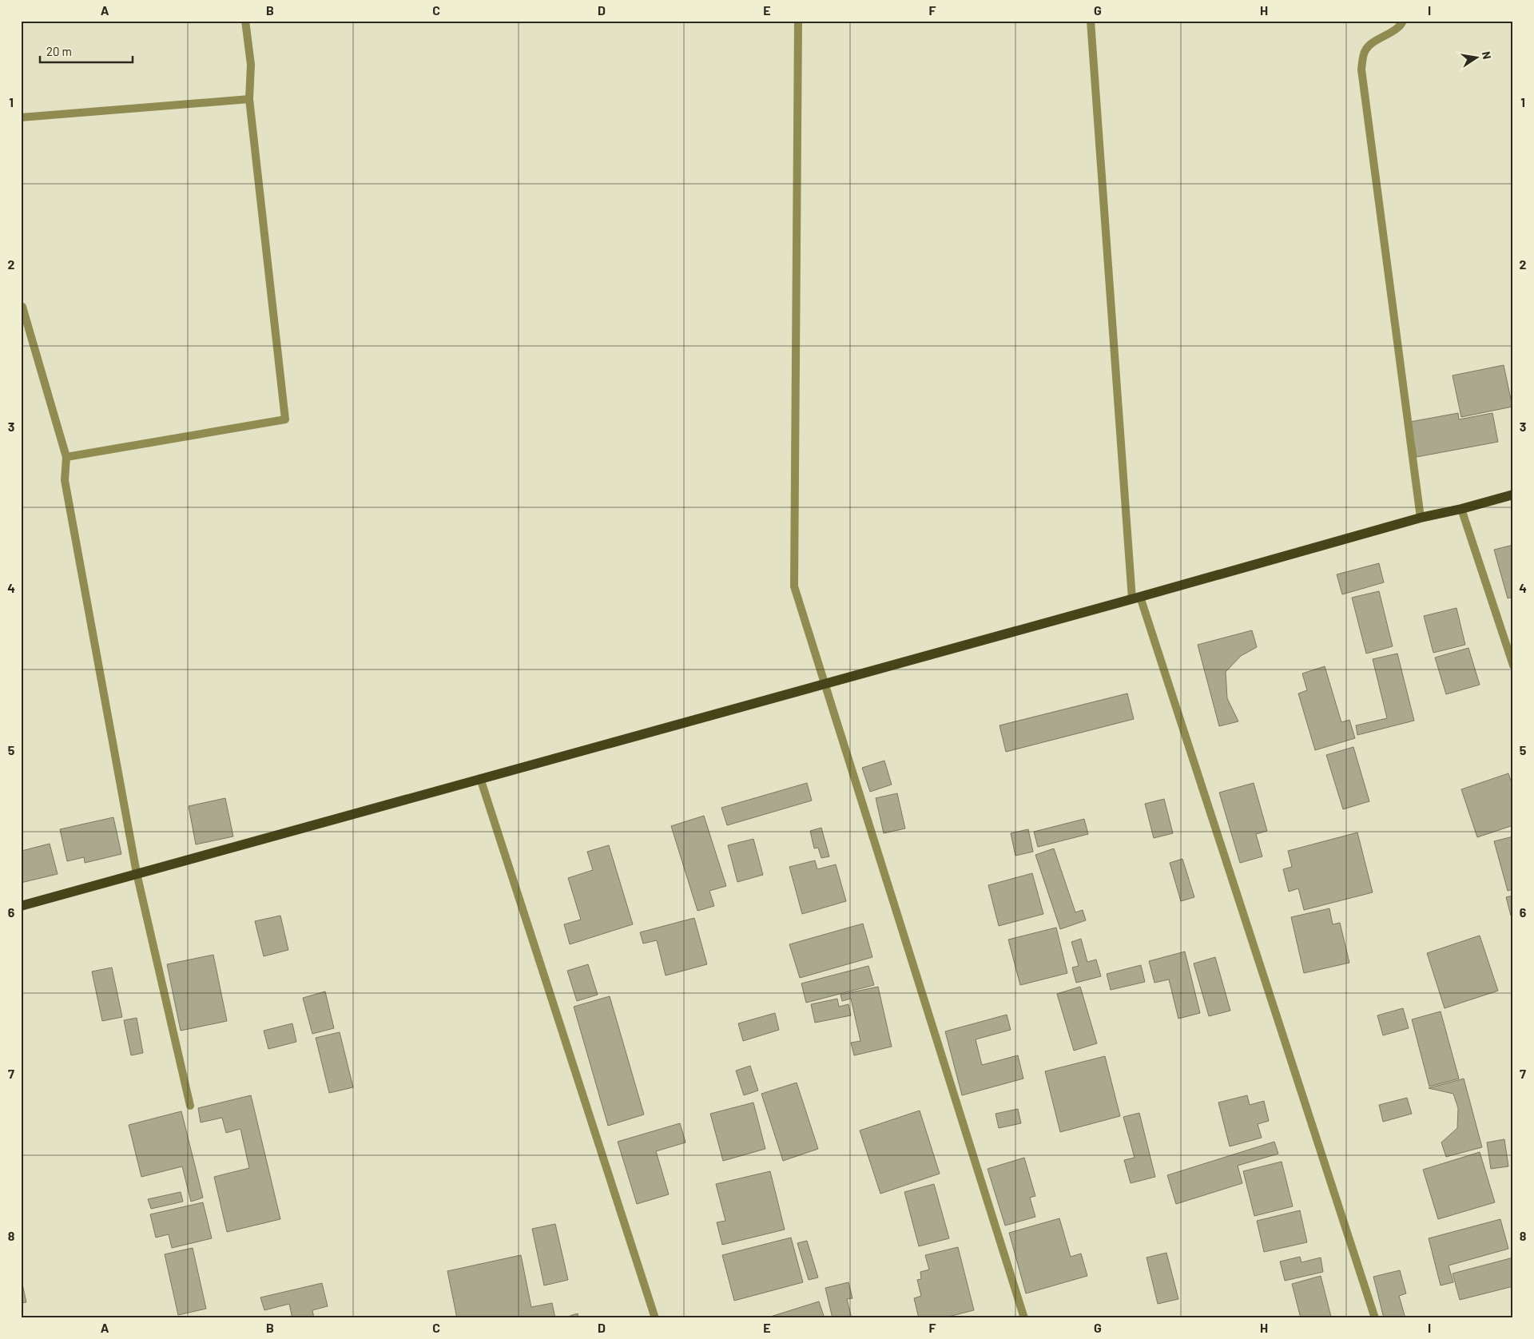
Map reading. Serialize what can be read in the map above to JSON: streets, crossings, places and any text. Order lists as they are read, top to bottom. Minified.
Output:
{"scale_bar":"20 m","north":"right","grid":{"columns":["A","B","C","D","E","F","G","H","I"],"rows":["1","2","3","4","5","6","7","8"]}}
